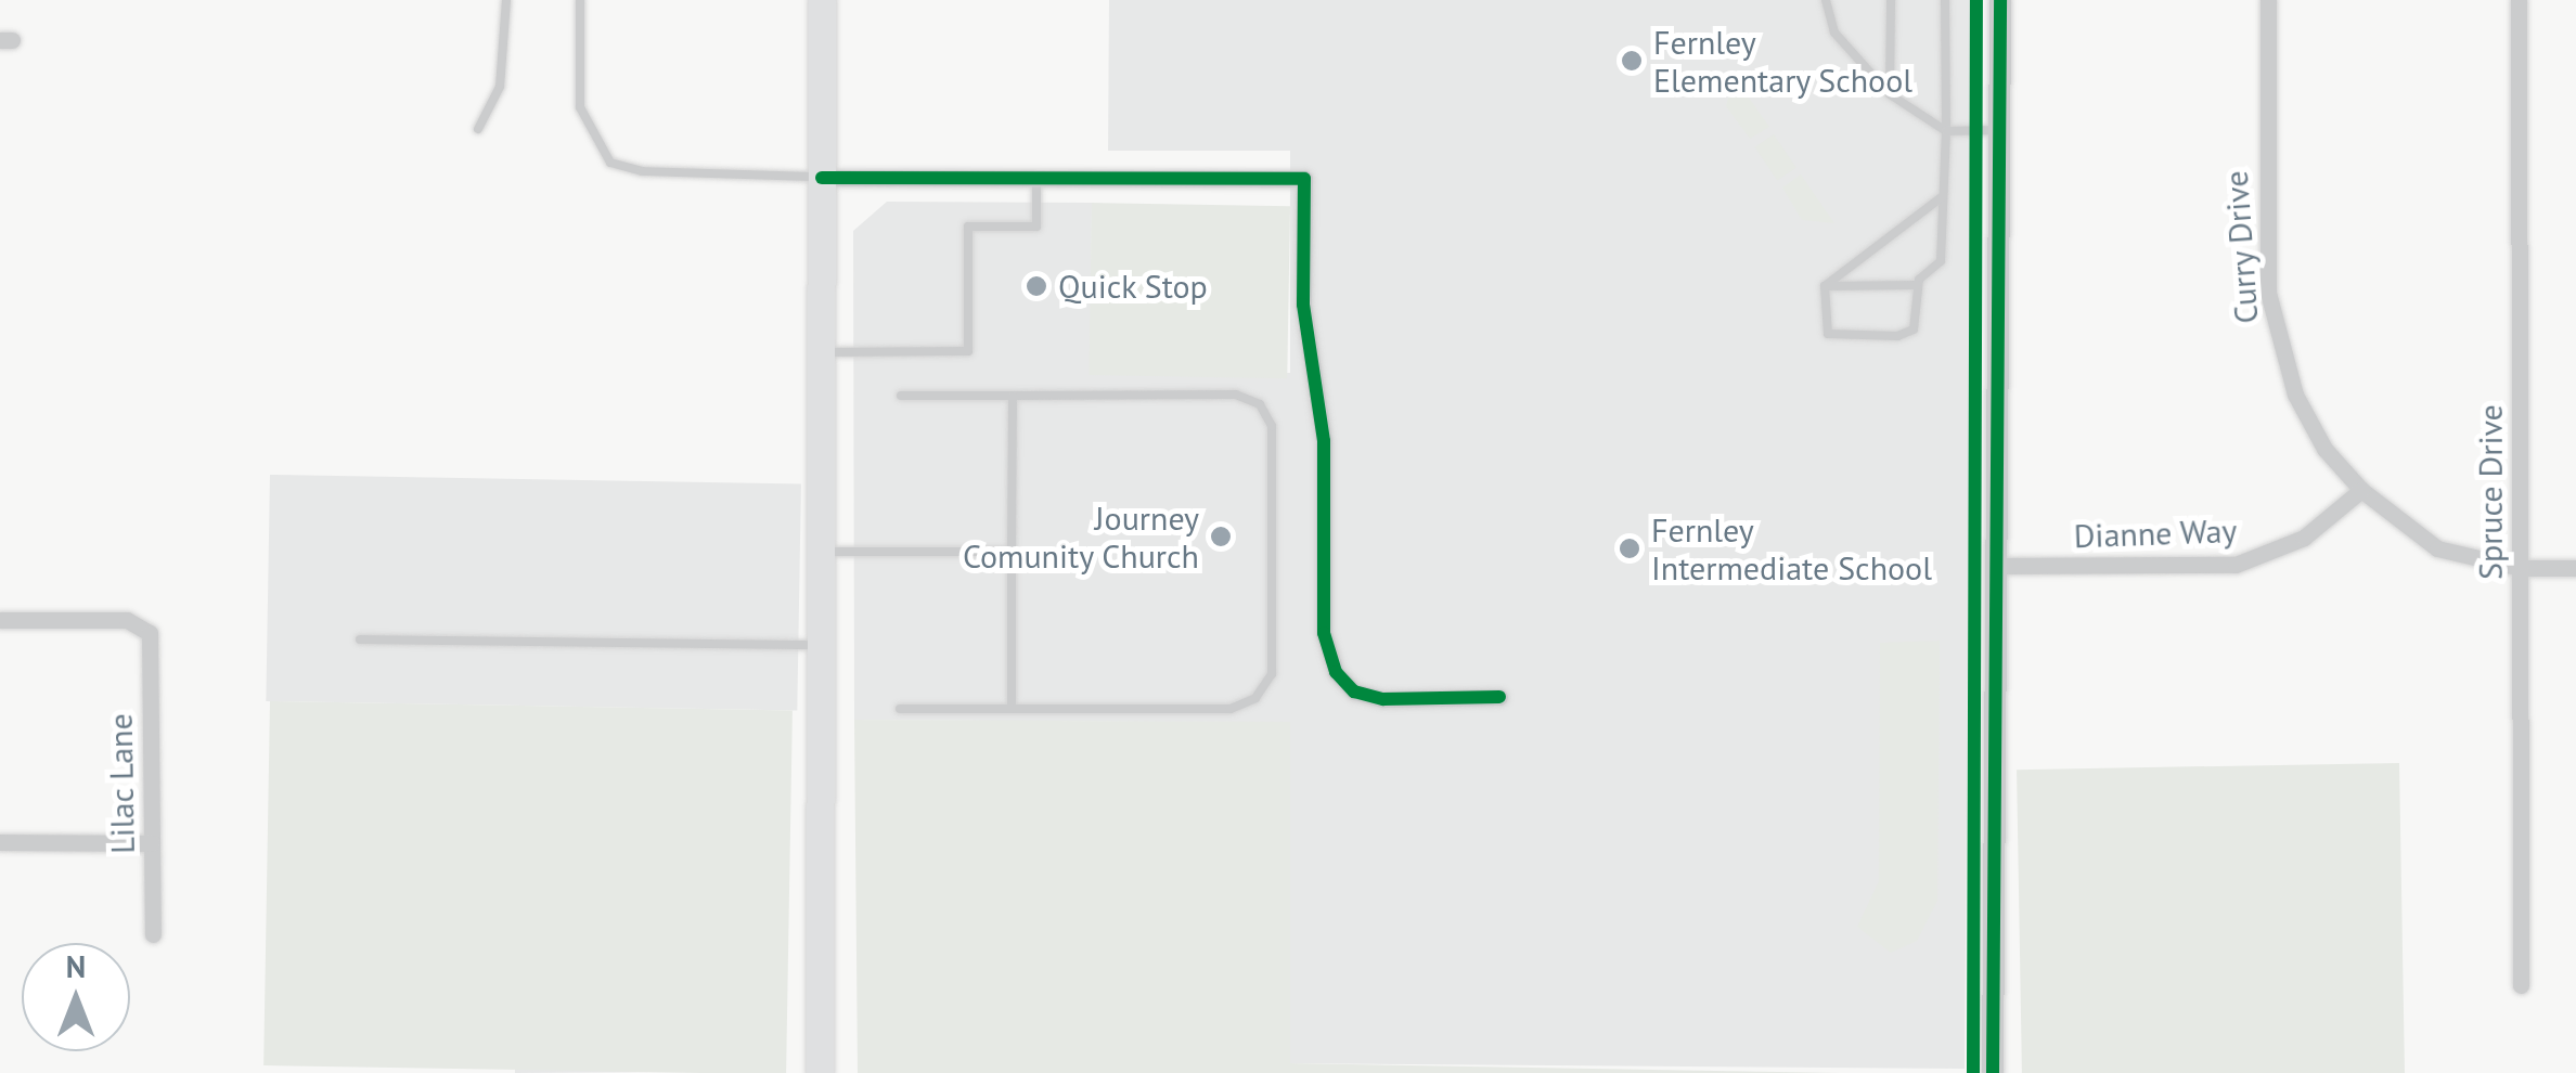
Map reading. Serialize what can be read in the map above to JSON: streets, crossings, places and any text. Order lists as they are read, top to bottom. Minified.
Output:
{"streets":{"street":["Curry Drive","Spruce Drive","Dianne Way","Lilac Lane"]},"crossings":[["Curry Drive","Spruce Drive"],["Curry Drive","Dianne Way"]],"places":["Fernley Elementary School","Quick Stop","Journey Comunity Church","Fernley Intermediate School"],"north":"top"}
